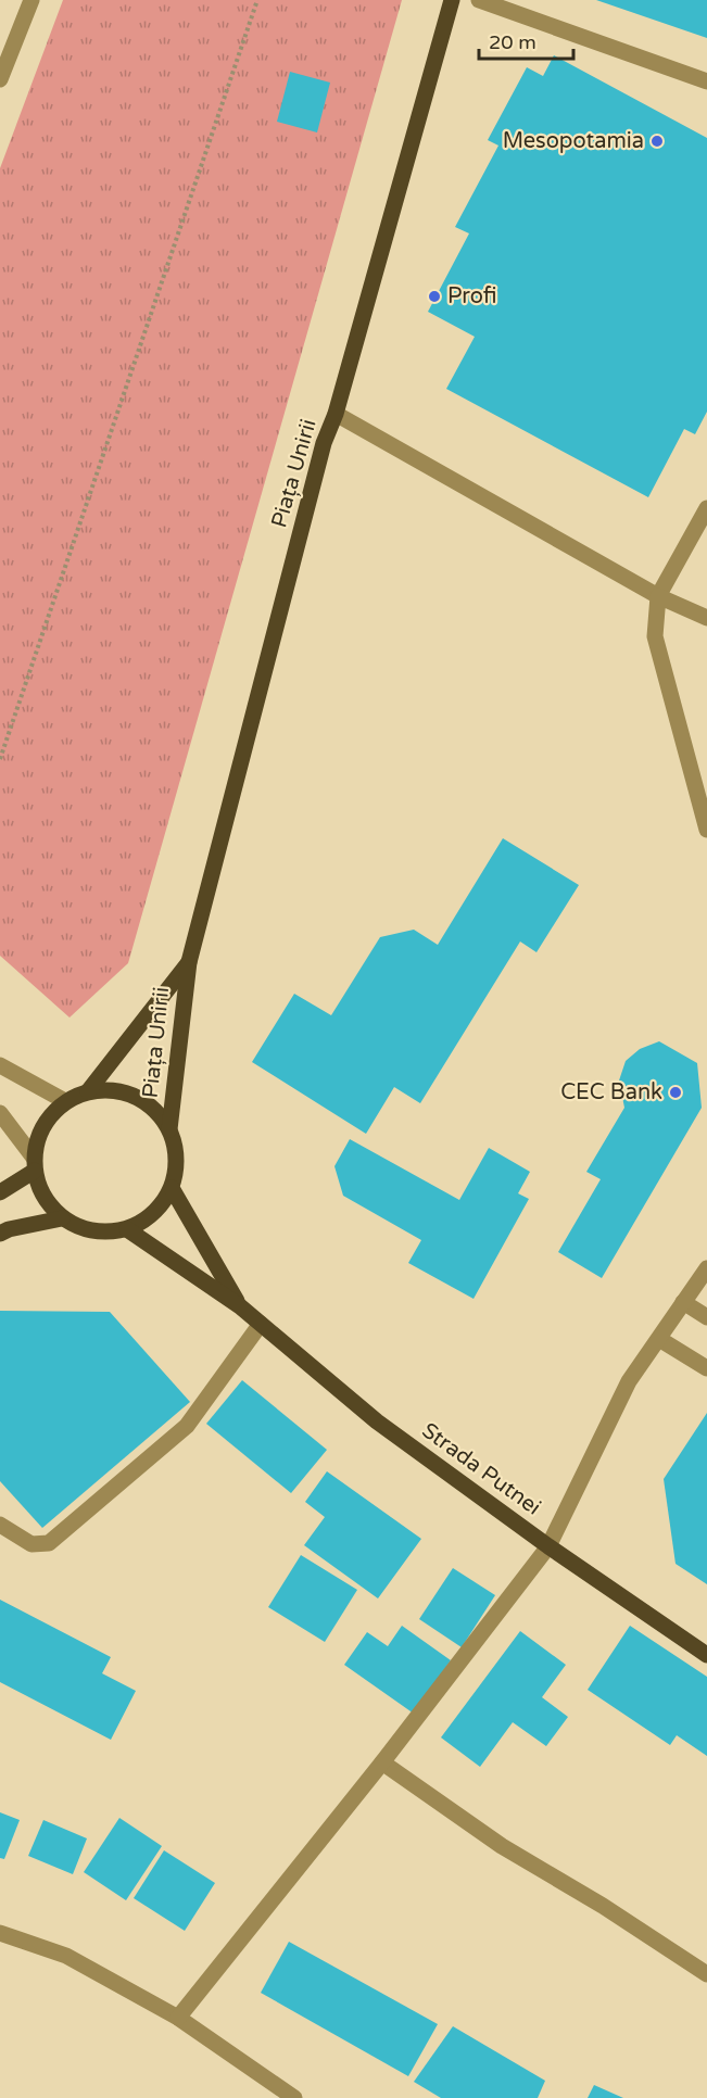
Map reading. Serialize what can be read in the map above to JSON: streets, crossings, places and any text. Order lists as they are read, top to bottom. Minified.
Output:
{"streets":{"main road":["Piața Unirii","Strada Putnei"]},"crossings":[["Piața Unirii","Strada Putnei"]],"places":["Mesopotamia","Profi","CEC Bank"],"scale_bar":"20 m"}
